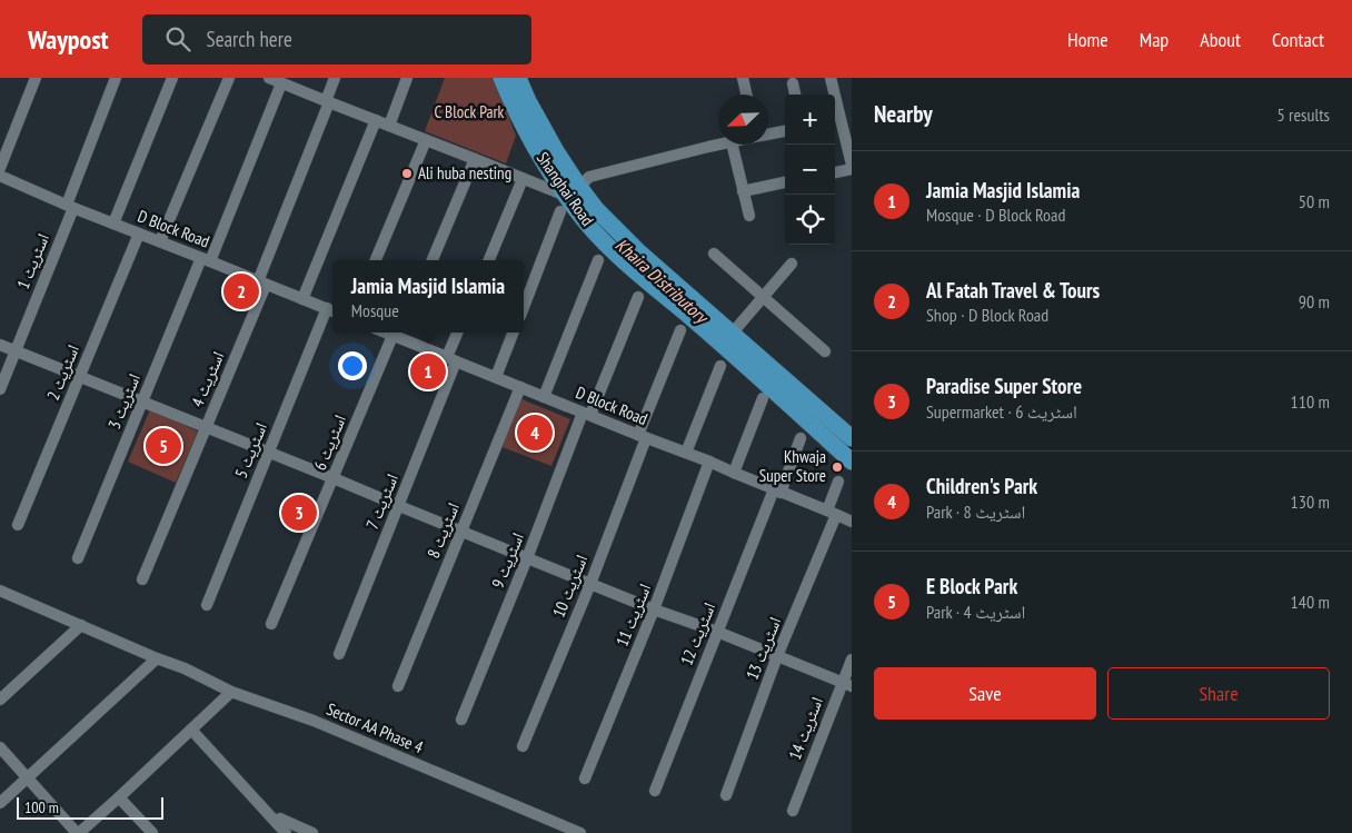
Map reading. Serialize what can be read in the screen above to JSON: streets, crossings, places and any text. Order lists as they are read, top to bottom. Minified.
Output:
{"streets":{"main road":["Shanghai Road"],"street":["D Block Road","اسٹریٹ 1","اسٹریٹ 2","اسٹریٹ 4","اسٹریٹ 3","اسٹریٹ 6","اسٹریٹ 5","اسٹریٹ 7","اسٹریٹ 8","اسٹریٹ 9","اسٹریٹ 10","اسٹریٹ 11","اسٹریٹ 12","اسٹریٹ 13","Sector AA Phase 4","اسٹریٹ 14"]},"crossings":[["D Block Road","اسٹریٹ 1"],["D Block Road","اسٹریٹ 2"],["D Block Road","اسٹریٹ 4"],["D Block Road","اسٹریٹ 3"],["D Block Road","اسٹریٹ 6"],["D Block Road","اسٹریٹ 5"],["D Block Road","اسٹریٹ 7"],["D Block Road","اسٹریٹ 8"],["D Block Road","اسٹریٹ 9"],["D Block Road","اسٹریٹ 10"],["D Block Road","اسٹریٹ 11"],["D Block Road","اسٹریٹ 12"],["D Block Road","اسٹریٹ 13"]],"water":["Khaira Distributory"],"parks":["C Block Park"],"places":["Ali huba nesting","Khwaja Super Store"],"scale_bar":"100 m","north":"bottom left","page":{"header":"Waypost","search":"Search here","nav":["Home","Map","About","Contact"],"heading":["Nearby","5 results"],"map_buttons":["+","−"],"list":[{"mark":"1","name":"Jamia Masjid Islamia","note":"Mosque · D Block Road","value":"50 m"},{"mark":"2","name":"Al Fatah Travel & Tours","note":"Shop · D Block Road","value":"90 m"},{"mark":"3","name":"Paradise Super Store","note":"Supermarket · اسٹریٹ 6","value":"110 m"},{"mark":"4","name":"Children's Park","note":"Park · اسٹریٹ 8","value":"130 m"},{"mark":"5","name":"E Block Park","note":"Park · اسٹریٹ 4","value":"140 m"}],"popup":["Jamia Masjid Islamia","Mosque"],"pins":["2","1","4","5","3"],"buttons":["Save","Share"],"scale":"100 m"}}
